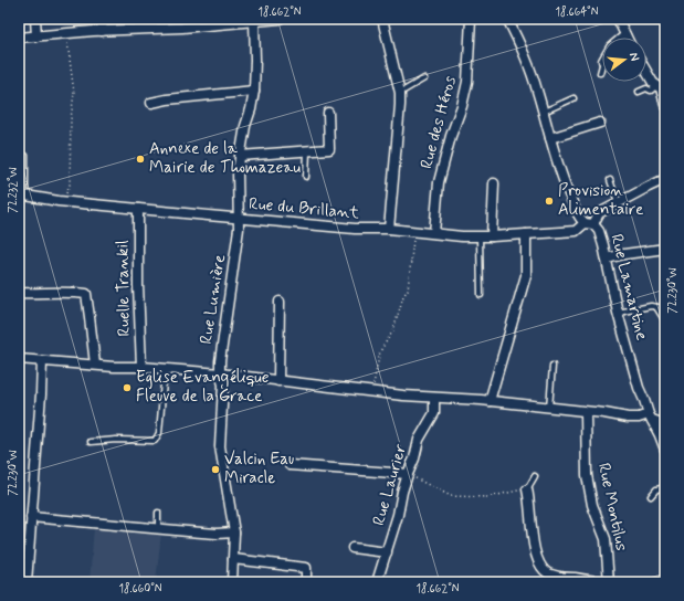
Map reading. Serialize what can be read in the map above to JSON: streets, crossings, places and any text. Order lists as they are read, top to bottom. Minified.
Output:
{"streets":{"street":["Rue des Héros","Rue du Brillant","Rue Lamartine","Ruelle Trankil","Rue Lumière","Rue Laurier","Rue Montilus"]},"crossings":[["Rue des Héros","Rue du Brillant"],["Rue du Brillant","Rue Lamartine"],["Rue du Brillant","Ruelle Trankil"],["Rue du Brillant","Rue Lumière"]],"places":["Annexe de la Mairie de Thomazeau","Provision Alimentaire","Eglise Evangélique Fleuve de la Grace","Valcin Eau Miracle"],"north":"right","coordinates":["18.662°N","18.664°N","72.232°W","72.230°W","18.660°N"]}
